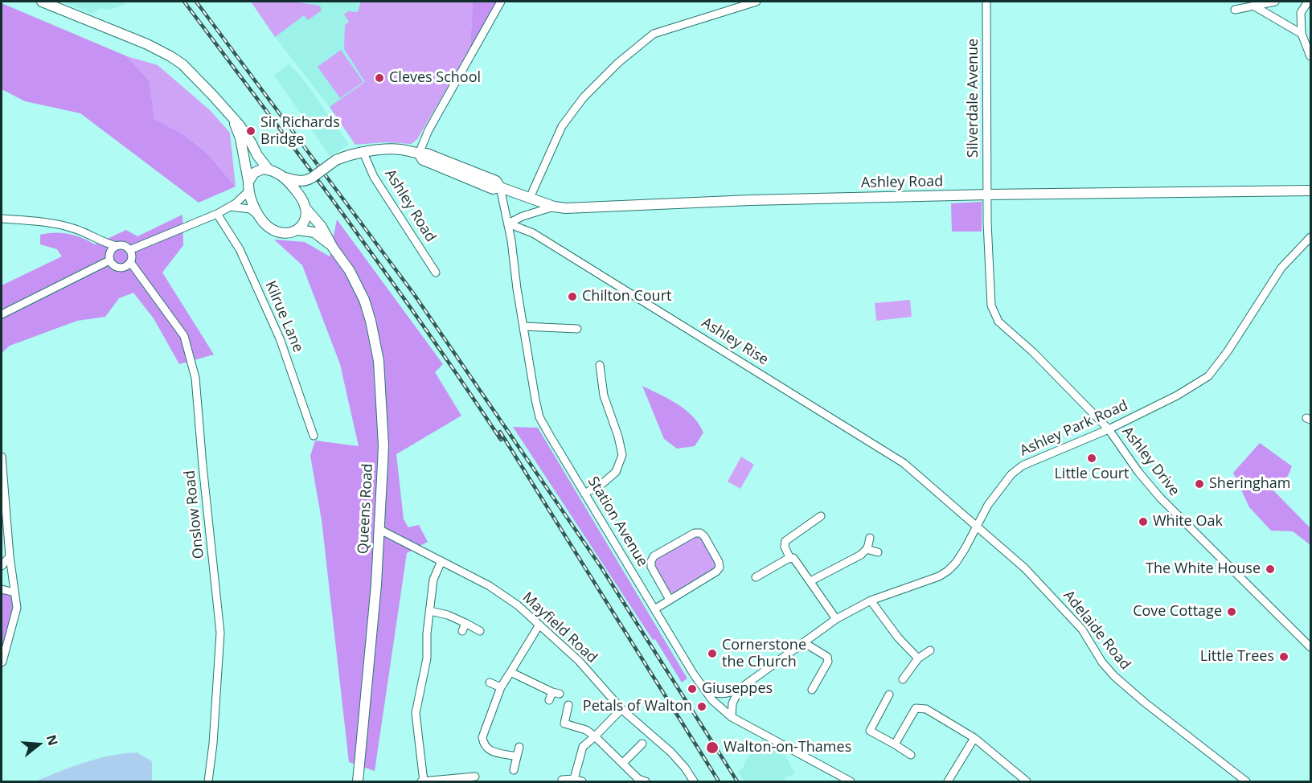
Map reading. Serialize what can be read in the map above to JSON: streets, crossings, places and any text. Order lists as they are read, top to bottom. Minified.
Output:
{"streets":{"main road":["Ashley Road","Queens Road"],"street":["Silverdale Avenue","Kilrue Lane","Ashley Rise","Ashley Park Road","Ashley Drive","Onslow Road","Station Avenue","Mayfield Road","Adelaide Road"]},"crossings":[["Silverdale Avenue","Ashley Road"],["Silverdale Avenue","Ashley Drive"],["Ashley Road","Ashley Drive"],["Ashley Road","Station Avenue"],["Ashley Rise","Ashley Park Road"],["Ashley Rise","Station Avenue"],["Ashley Rise","Adelaide Road"],["Ashley Park Road","Ashley Drive"],["Ashley Park Road","Station Avenue"],["Ashley Park Road","Adelaide Road"],["Queens Road","Mayfield Road"]],"places":["Cleves School","Sir Richards Bridge","Chilton Court","Little Court","Sheringham","White Oak","The White House","Cove Cottage","Cornerstone the Church","Little Trees","Giuseppes","Petals of Walton","Walton-on-Thames"],"north":"right"}
